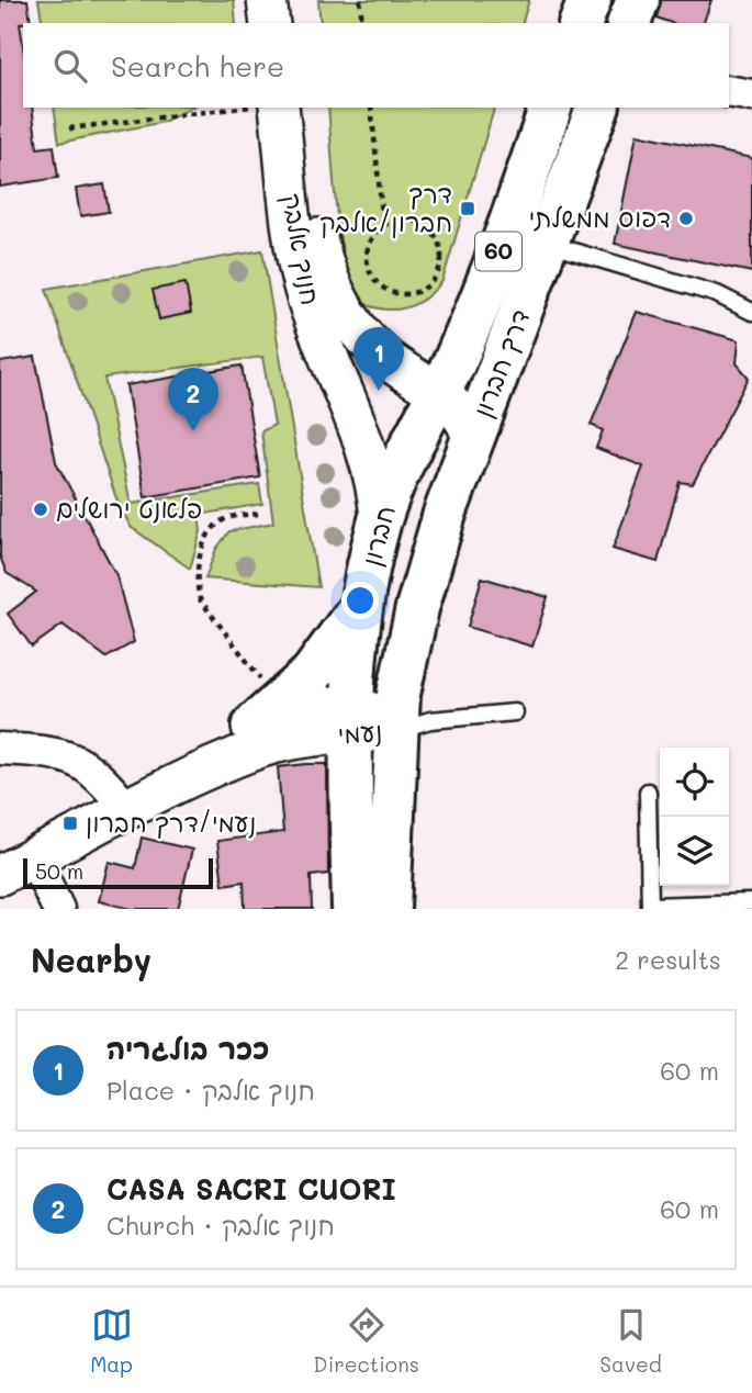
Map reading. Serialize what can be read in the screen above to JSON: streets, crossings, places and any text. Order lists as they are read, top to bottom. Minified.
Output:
{"streets":{"highway":["60","דרך חברון","חברון"],"street":["חנוך אלבק","נעמי"]},"crossings":[["חנוך אלבק","60"],["חנוך אלבק","דרך חברון"],["חנוך אלבק","חברון"],["60","דרך חברון"],["60","חברון"],["60","נעמי"],["דרך חברון","חברון"],["חברון","נעמי"]],"places":{"transit":["דרך חברון/אלבק","נעמי/דרך חברון"],"other":["דפוס ממשלתי","פלאנט ירושלים"]},"scale_bar":"50 m","page":{"search":"Search here","pins":["1","2"],"scale":"50 m","heading":["Nearby","2 results"],"list":[{"mark":"1","name":"ככר בולגריה","note":"Place · חנוך אלבק","value":"60 m"},{"mark":"2","name":"CASA SACRI CUORI","note":"Church · חנוך אלבק","value":"60 m"}],"nav":["Map","Directions","Saved"]}}
